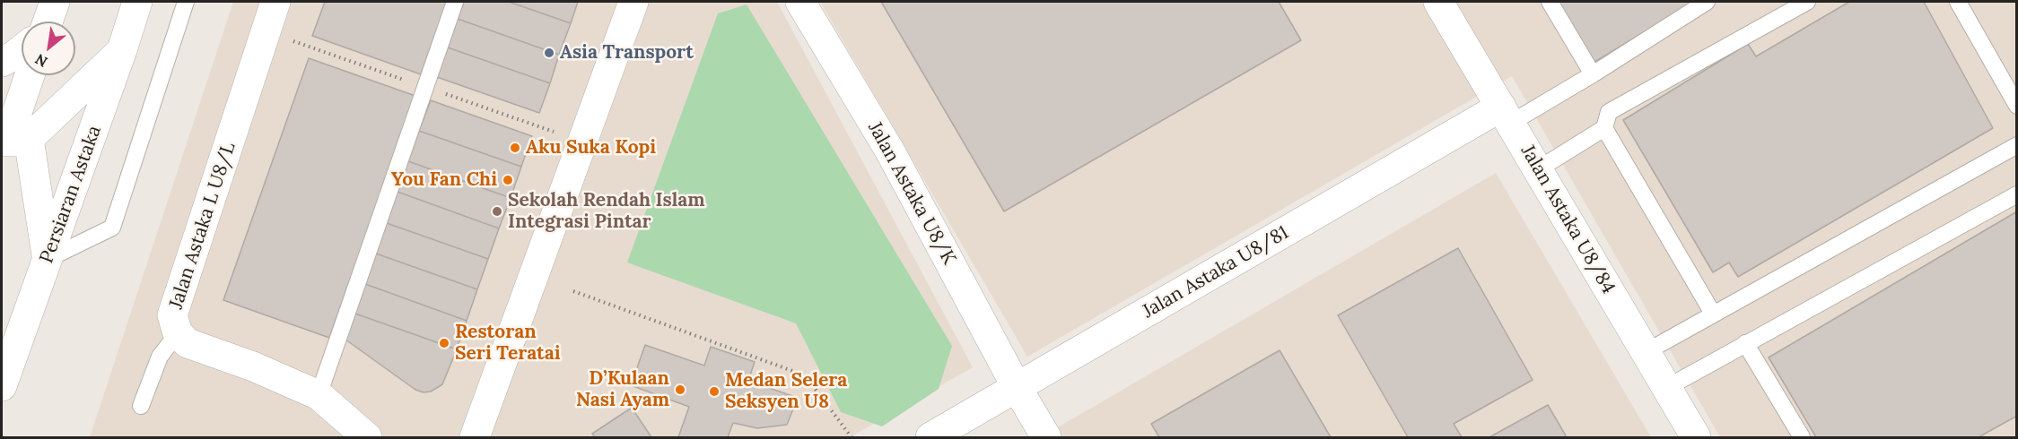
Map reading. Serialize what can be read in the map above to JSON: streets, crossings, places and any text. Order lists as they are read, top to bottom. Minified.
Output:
{"streets":{"street":["Jalan Astaka U8/K","Persiaran Astaka","Jalan Astaka U8/84","Jalan Astaka L U8/L","Jalan Astaka U8/81"]},"crossings":[["Jalan Astaka U8/K","Jalan Astaka U8/81"],["Jalan Astaka U8/84","Jalan Astaka U8/81"]],"places":["Asia Transport","Aku Suka Kopi","You Fan Chi","Sekolah Rendah Islam Integrasi Pintar","Restoran Seri Teratai","D’Kulaan Nasi Ayam","Medan Selera Seksyen U8"],"north":"bottom left"}
